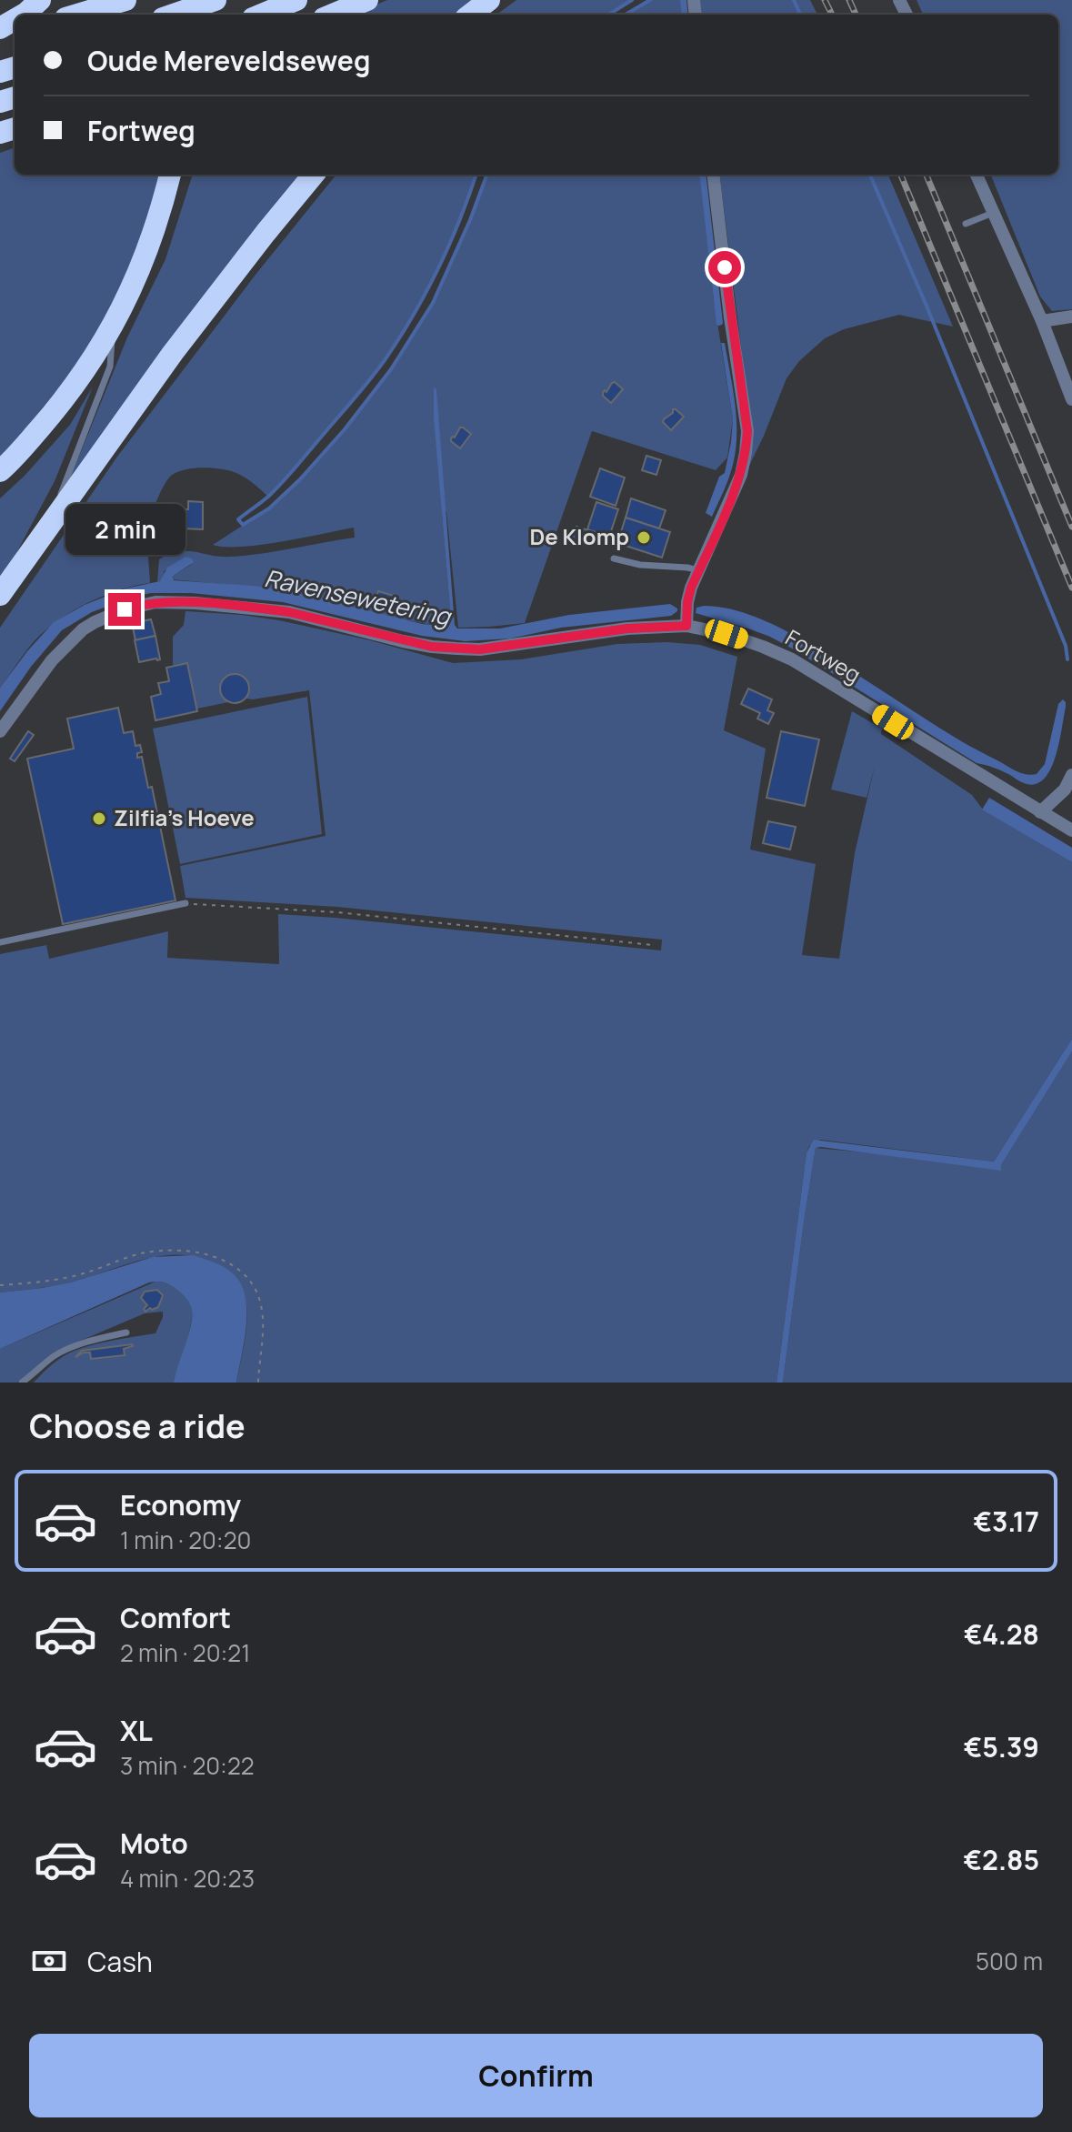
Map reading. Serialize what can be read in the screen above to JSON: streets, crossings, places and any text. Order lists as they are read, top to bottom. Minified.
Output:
{"streets":{"street":["Fortweg"]},"water":["Ravensewetering"],"places":["De Klomp","Zilfia's Hoeve"],"page":{"banner":["Oude Mereveldseweg","Fortweg"],"bubble":"2 min","heading":"Choose a ride","list":[{"name":"Economy","note":"1 min · 20:20","value":"€3.17"},{"name":"Comfort","note":"2 min · 20:21","value":"€4.28"},{"name":"XL","note":"3 min · 20:22","value":"€5.39"},{"name":"Moto","note":"4 min · 20:23","value":"€2.85"}],"pay":["Cash","500 m"],"buttons":"Confirm"}}
